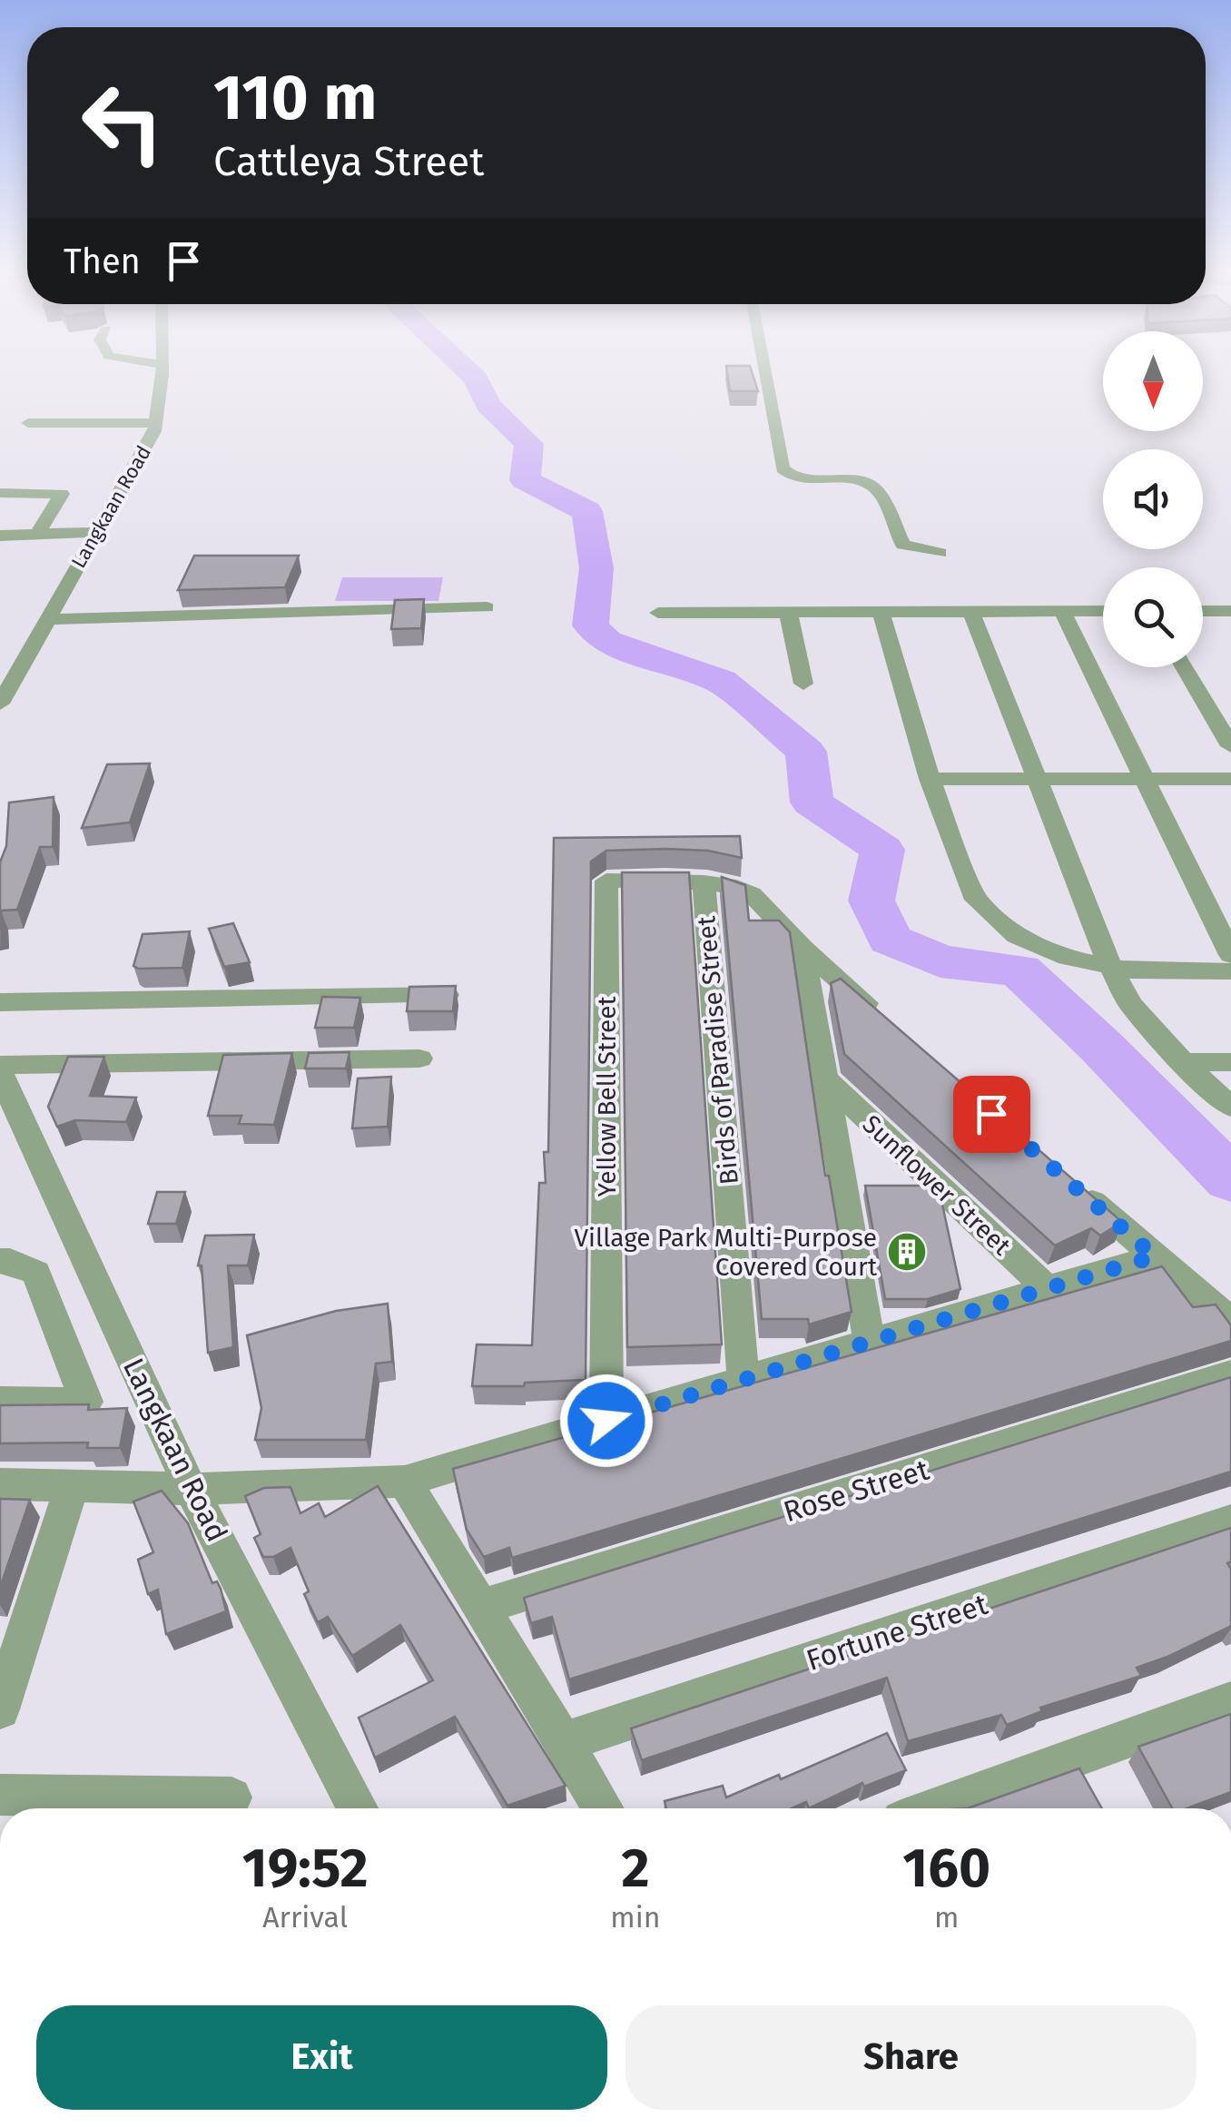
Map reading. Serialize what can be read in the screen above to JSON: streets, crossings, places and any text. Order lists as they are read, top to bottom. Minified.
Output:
{"streets":{"street":["Langkaan Road","Birds of Paradise Street","Yellow Bell Street","Sunflower Street","Rose Street","Fortune Street"]},"crossings":[["Birds of Paradise Street","Yellow Bell Street"]],"places":{"building":["Village Park Multi-Purpose Covered Court"]},"north":"bottom","page":{"turn":["110 m","Cattleya Street"],"then":"Then","eta":["19:52","Arrival","2","min","160","m"],"buttons":["Exit","Share"]}}
